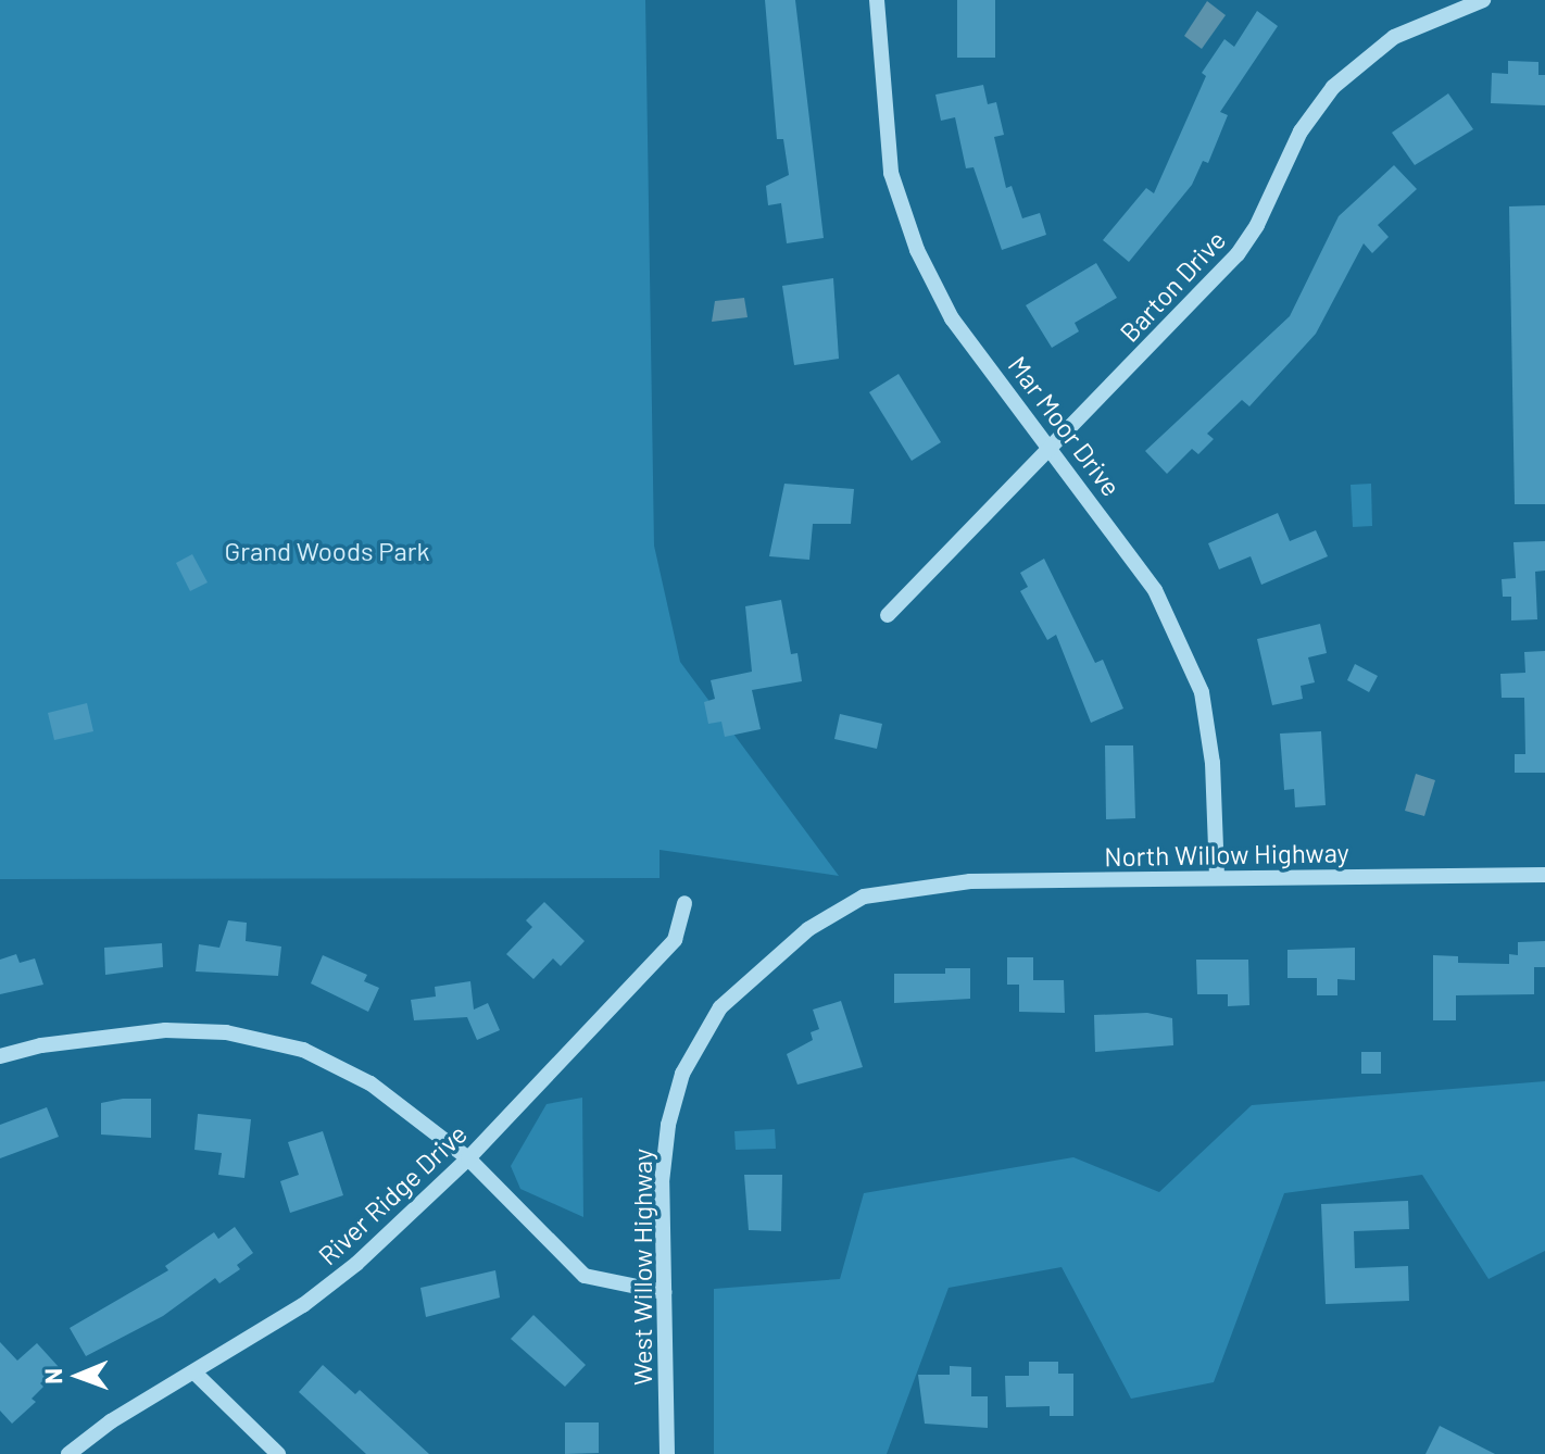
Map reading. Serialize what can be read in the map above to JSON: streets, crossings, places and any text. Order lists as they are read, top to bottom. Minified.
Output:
{"streets":{"street":["Barton Drive","Mar Moor Drive","North Willow Highway","River Ridge Drive","West Willow Highway"]},"crossings":[["Barton Drive","Mar Moor Drive"],["Mar Moor Drive","North Willow Highway"],["North Willow Highway","West Willow Highway"]],"parks":["Grand Woods Park"],"north":"left"}
